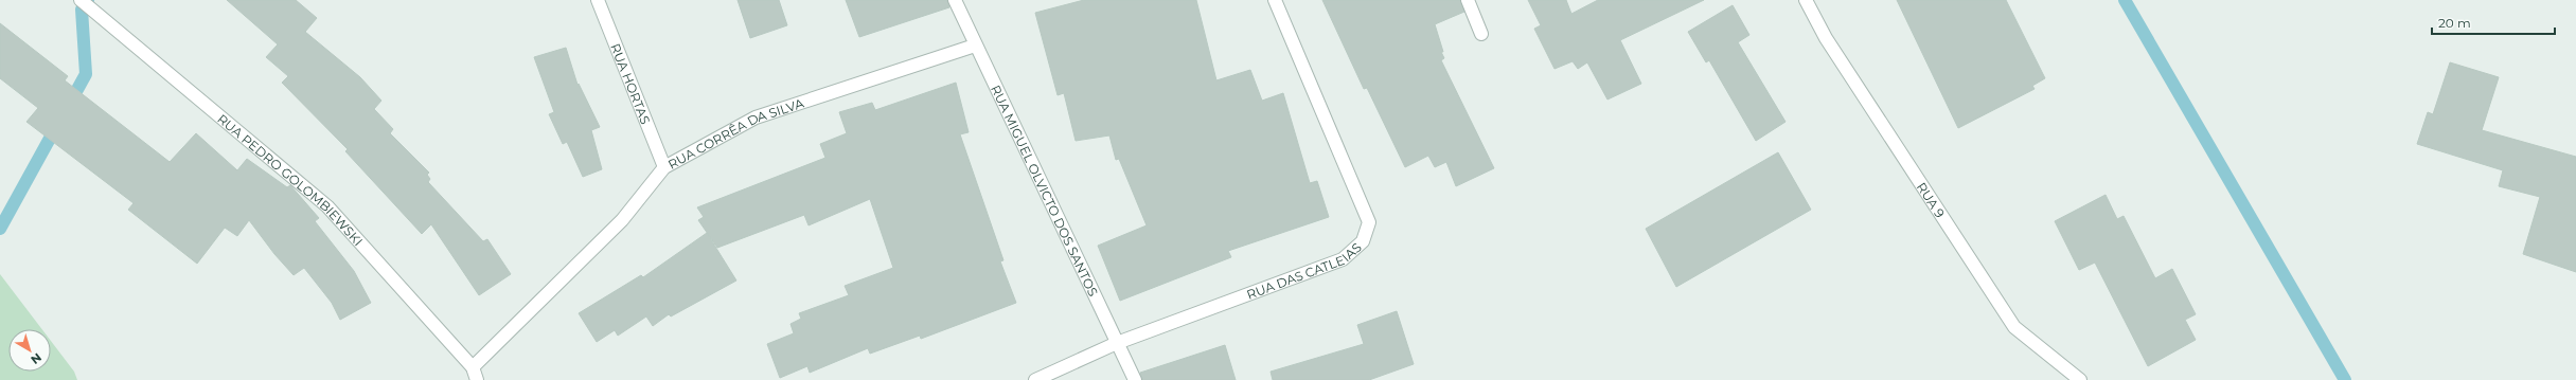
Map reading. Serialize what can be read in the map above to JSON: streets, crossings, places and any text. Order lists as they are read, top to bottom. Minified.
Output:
{"streets":{"street":["RUA HORTAS","RUA CORRÊA DA SILVA","RUA PEDRO GOLOMBIEWSKI","RUA MIGUEL OLVICTO DOS SANTOS","RUA 9","RUA DAS CATLEIAS"]},"crossings":[["RUA HORTAS","RUA CORRÊA DA SILVA"],["RUA CORRÊA DA SILVA","RUA PEDRO GOLOMBIEWSKI"],["RUA CORRÊA DA SILVA","RUA MIGUEL OLVICTO DOS SANTOS"],["RUA MIGUEL OLVICTO DOS SANTOS","RUA DAS CATLEIAS"]],"scale_bar":"20 m","north":"bottom right"}
